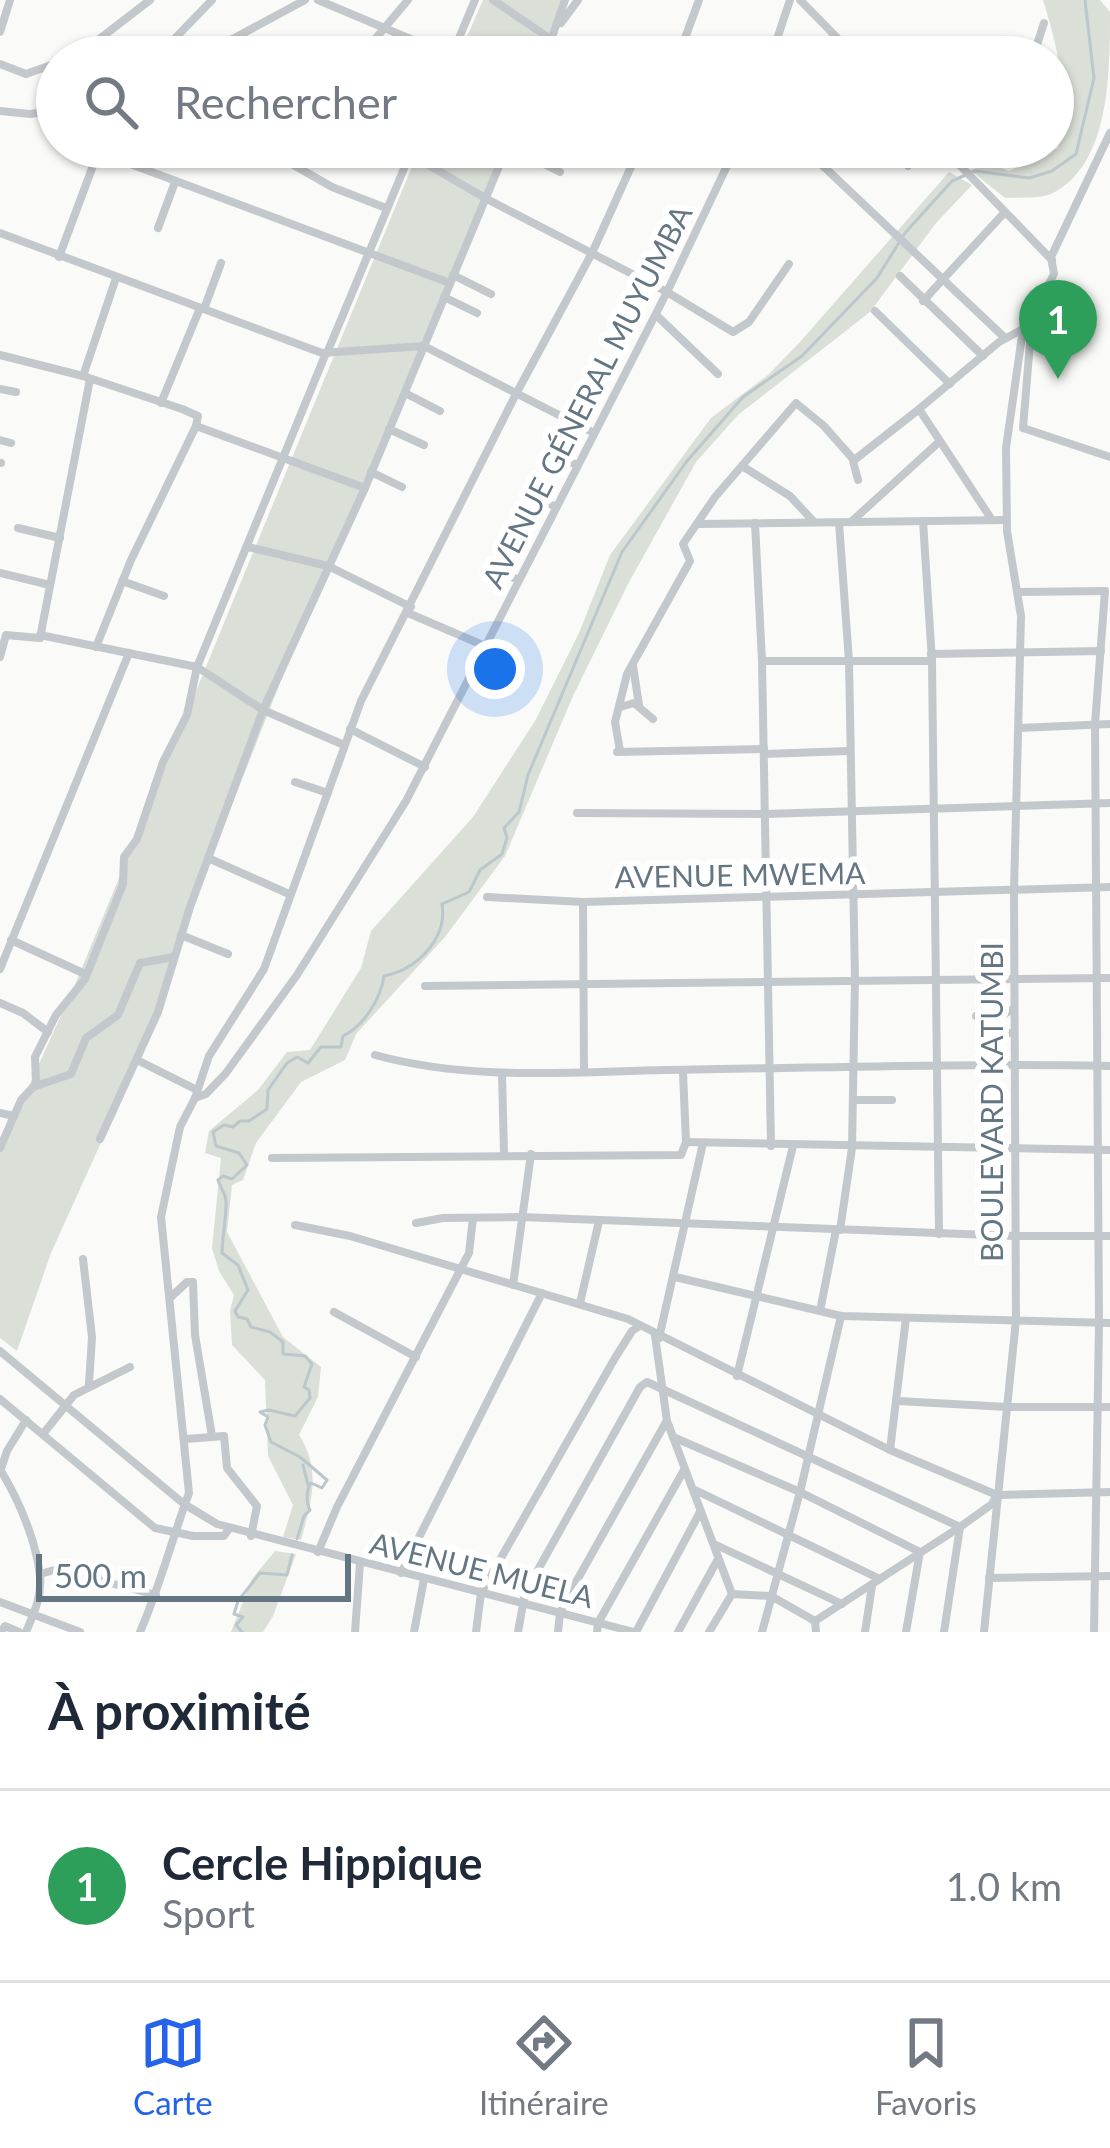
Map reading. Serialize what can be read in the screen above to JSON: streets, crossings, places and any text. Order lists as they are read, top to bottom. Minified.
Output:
{"streets":{"street":["AVENUE GÉNERAL MUYUMBA","AVENUE MWEMA","BOULEVARD KATUMBI","AVENUE MUELA"]},"crossings":[["AVENUE GÉNERAL MUYUMBA","AVENUE MUELA"],["AVENUE MWEMA","BOULEVARD KATUMBI"]],"scale_bar":"500 m","page":{"search":"Rechercher","pins":"1","scale":"500 m","heading":"À proximité","list":[{"mark":"1","name":"Cercle Hippique","note":"Sport","value":"1.0 km"}],"nav":["Carte","Itinéraire","Favoris"]}}
